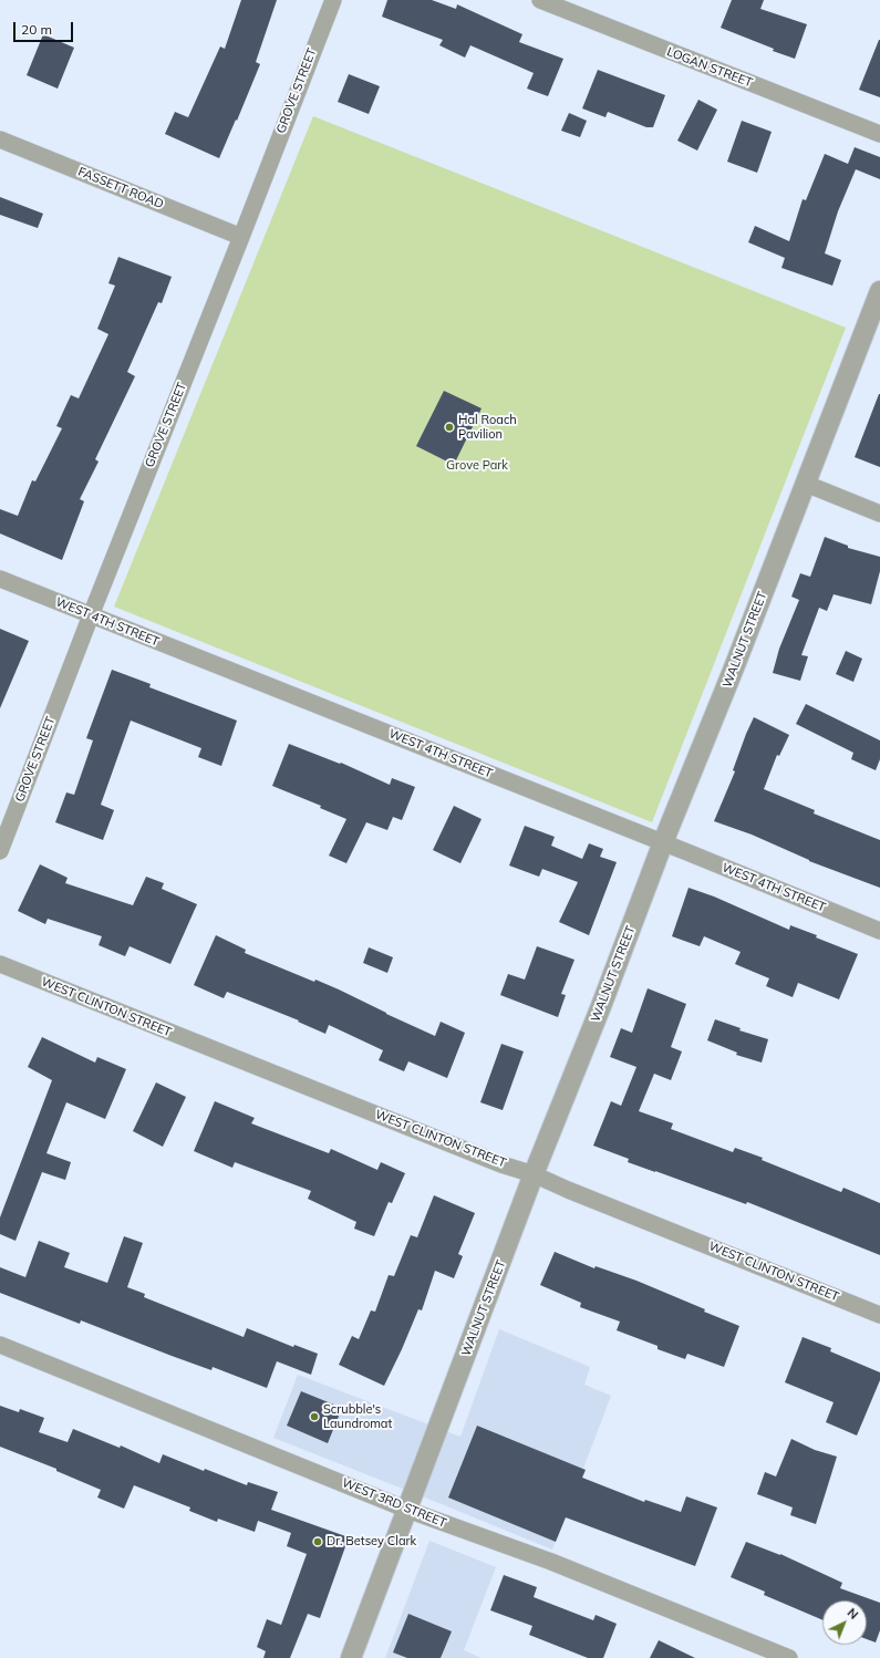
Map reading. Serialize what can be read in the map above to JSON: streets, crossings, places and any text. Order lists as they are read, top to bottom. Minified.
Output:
{"streets":{"street":["LOGAN STREET","GROVE STREET","FASSETT ROAD","WEST 4TH STREET","WALNUT STREET","WEST CLINTON STREET","WEST 3RD STREET"]},"crossings":[["GROVE STREET","FASSETT ROAD"],["GROVE STREET","WEST 4TH STREET"],["WEST 4TH STREET","WALNUT STREET"],["WALNUT STREET","WEST CLINTON STREET"],["WALNUT STREET","WEST 3RD STREET"]],"parks":["Grove Park"],"places":["Hal Roach Pavilion","Scrubble's Laundromat","Dr. Betsey Clark"],"scale_bar":"20 m","north":"top right"}
